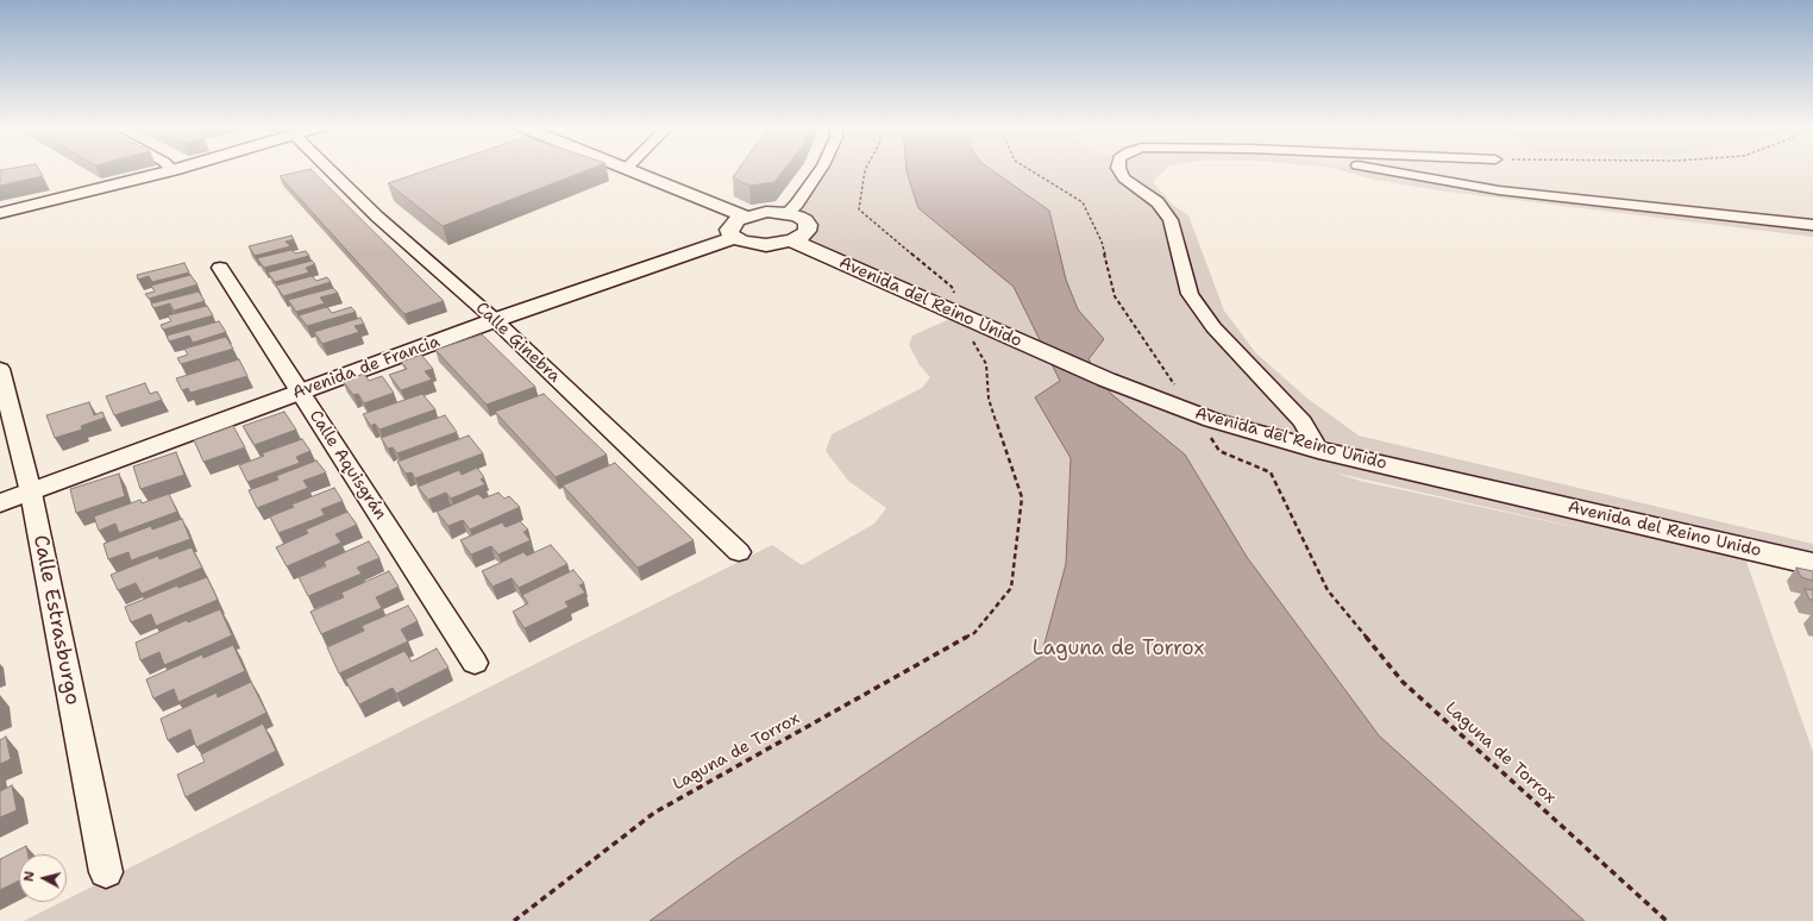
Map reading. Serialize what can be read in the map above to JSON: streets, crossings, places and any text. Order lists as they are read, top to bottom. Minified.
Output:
{"streets":{"street":["Avenida del Reino Unido","Calle Ginebra","Avenida de Francia","Calle Aquisgrán","Calle Estrasburgo"],"path":["Laguna de Torrox"]},"crossings":[["Avenida del Reino Unido","Laguna de Torrox"],["Calle Ginebra","Avenida de Francia"],["Avenida de Francia","Calle Aquisgrán"],["Avenida de Francia","Calle Estrasburgo"]],"parks":["Laguna de Torrox"],"north":"left"}
